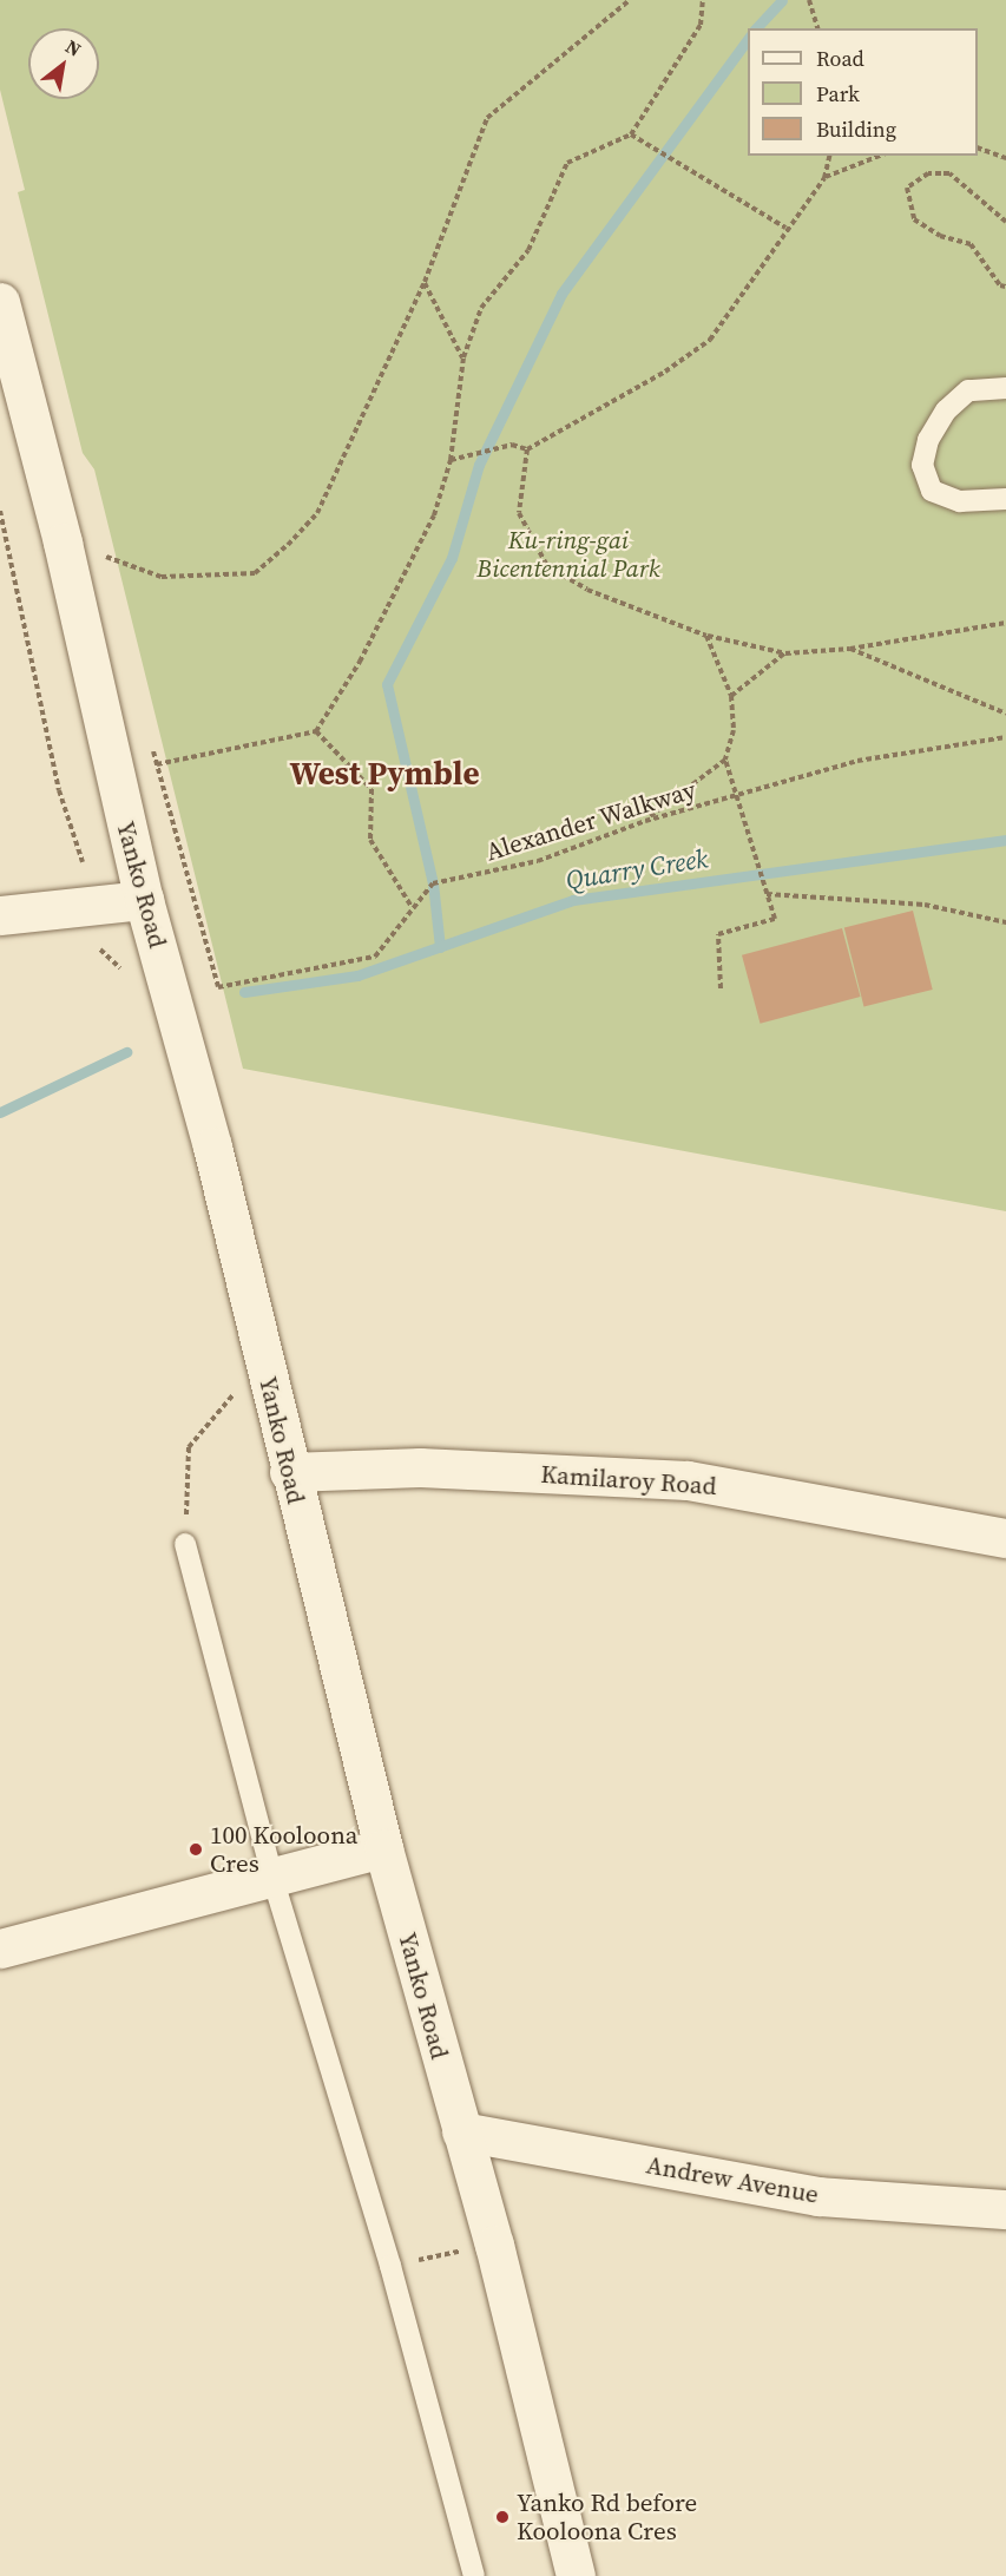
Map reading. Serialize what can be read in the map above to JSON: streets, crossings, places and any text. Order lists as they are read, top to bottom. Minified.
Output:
{"streets":{"main road":["Yanko Road","Kamilaroy Road","Andrew Avenue"],"path":["Alexander Walkway"]},"crossings":[["Yanko Road","Kamilaroy Road"],["Yanko Road","Andrew Avenue"]],"districts":["West Pymble"],"water":["Quarry Creek"],"parks":["Ku-ring-gai Bicentennial Park"],"places":["100 Kooloona Cres","Yanko Rd before Kooloona Cres"],"legend":["Road","Park","Building"],"north":"top right"}
